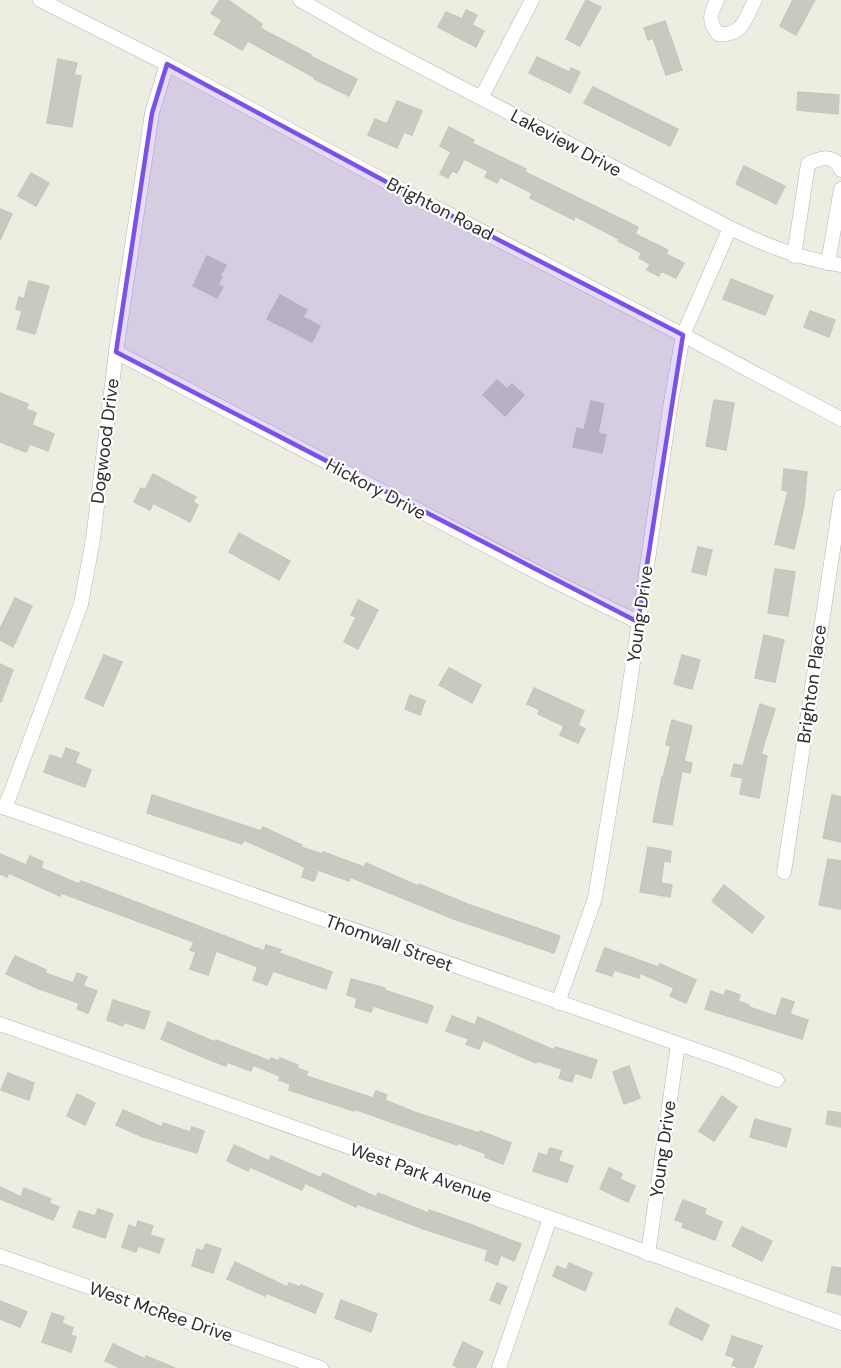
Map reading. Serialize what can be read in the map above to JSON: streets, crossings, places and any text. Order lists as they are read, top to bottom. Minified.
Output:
{"streets":{"street":["Lakeview Drive","Brighton Road","Dogwood Drive","Hickory Drive","Young Drive","Brighton Place","Thomwall Street","West Park Avenue","West McRee Drive"]},"crossings":[["Lakeview Drive","Young Drive"],["Brighton Road","Dogwood Drive"],["Brighton Road","Young Drive"],["Dogwood Drive","Hickory Drive"],["Dogwood Drive","Thomwall Street"],["Hickory Drive","Young Drive"],["Young Drive","Thomwall Street"],["Young Drive","West Park Avenue"]]}
